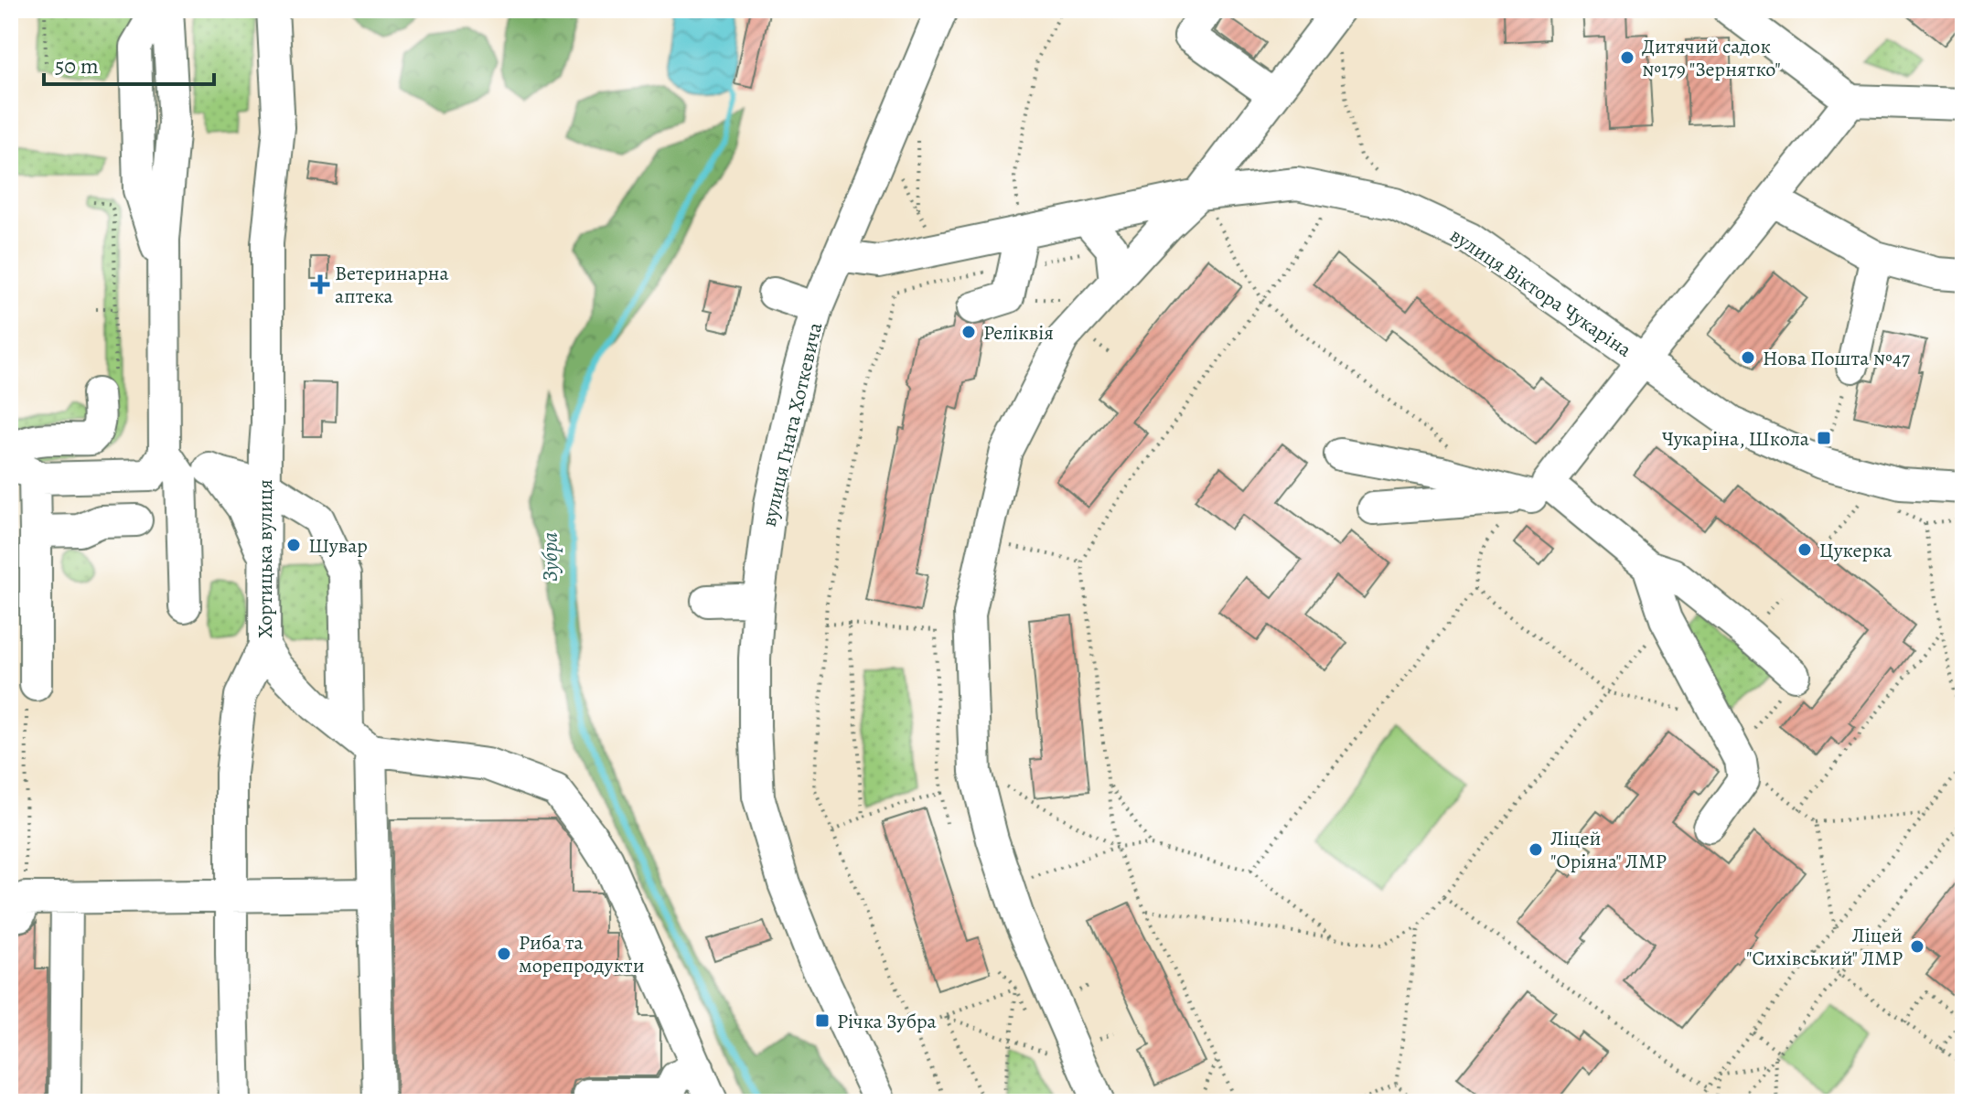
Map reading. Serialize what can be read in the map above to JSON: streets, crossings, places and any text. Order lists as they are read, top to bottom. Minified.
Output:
{"streets":{"street":["вулиця Віктора Чукаріна","вулиця Гната Хоткевича","Хортицька вулиця"]},"crossings":[["вулиця Віктора Чукаріна","вулиця Гната Хоткевича"]],"water":["Зубра"],"places":{"other":["Дитячий садок №179 \"Зернятко\"","Реліквія","Нова Пошта №47","Шувар","Цукерка","Ліцей \"Оріяна\" ЛМР","Ліцей \"Сихівський\" ЛМР","Риба та морепродукти"],"health":["Ветеринарна аптека"],"transit":["Чукаріна, Школа","Річка Зубра"]},"scale_bar":"50 m"}
